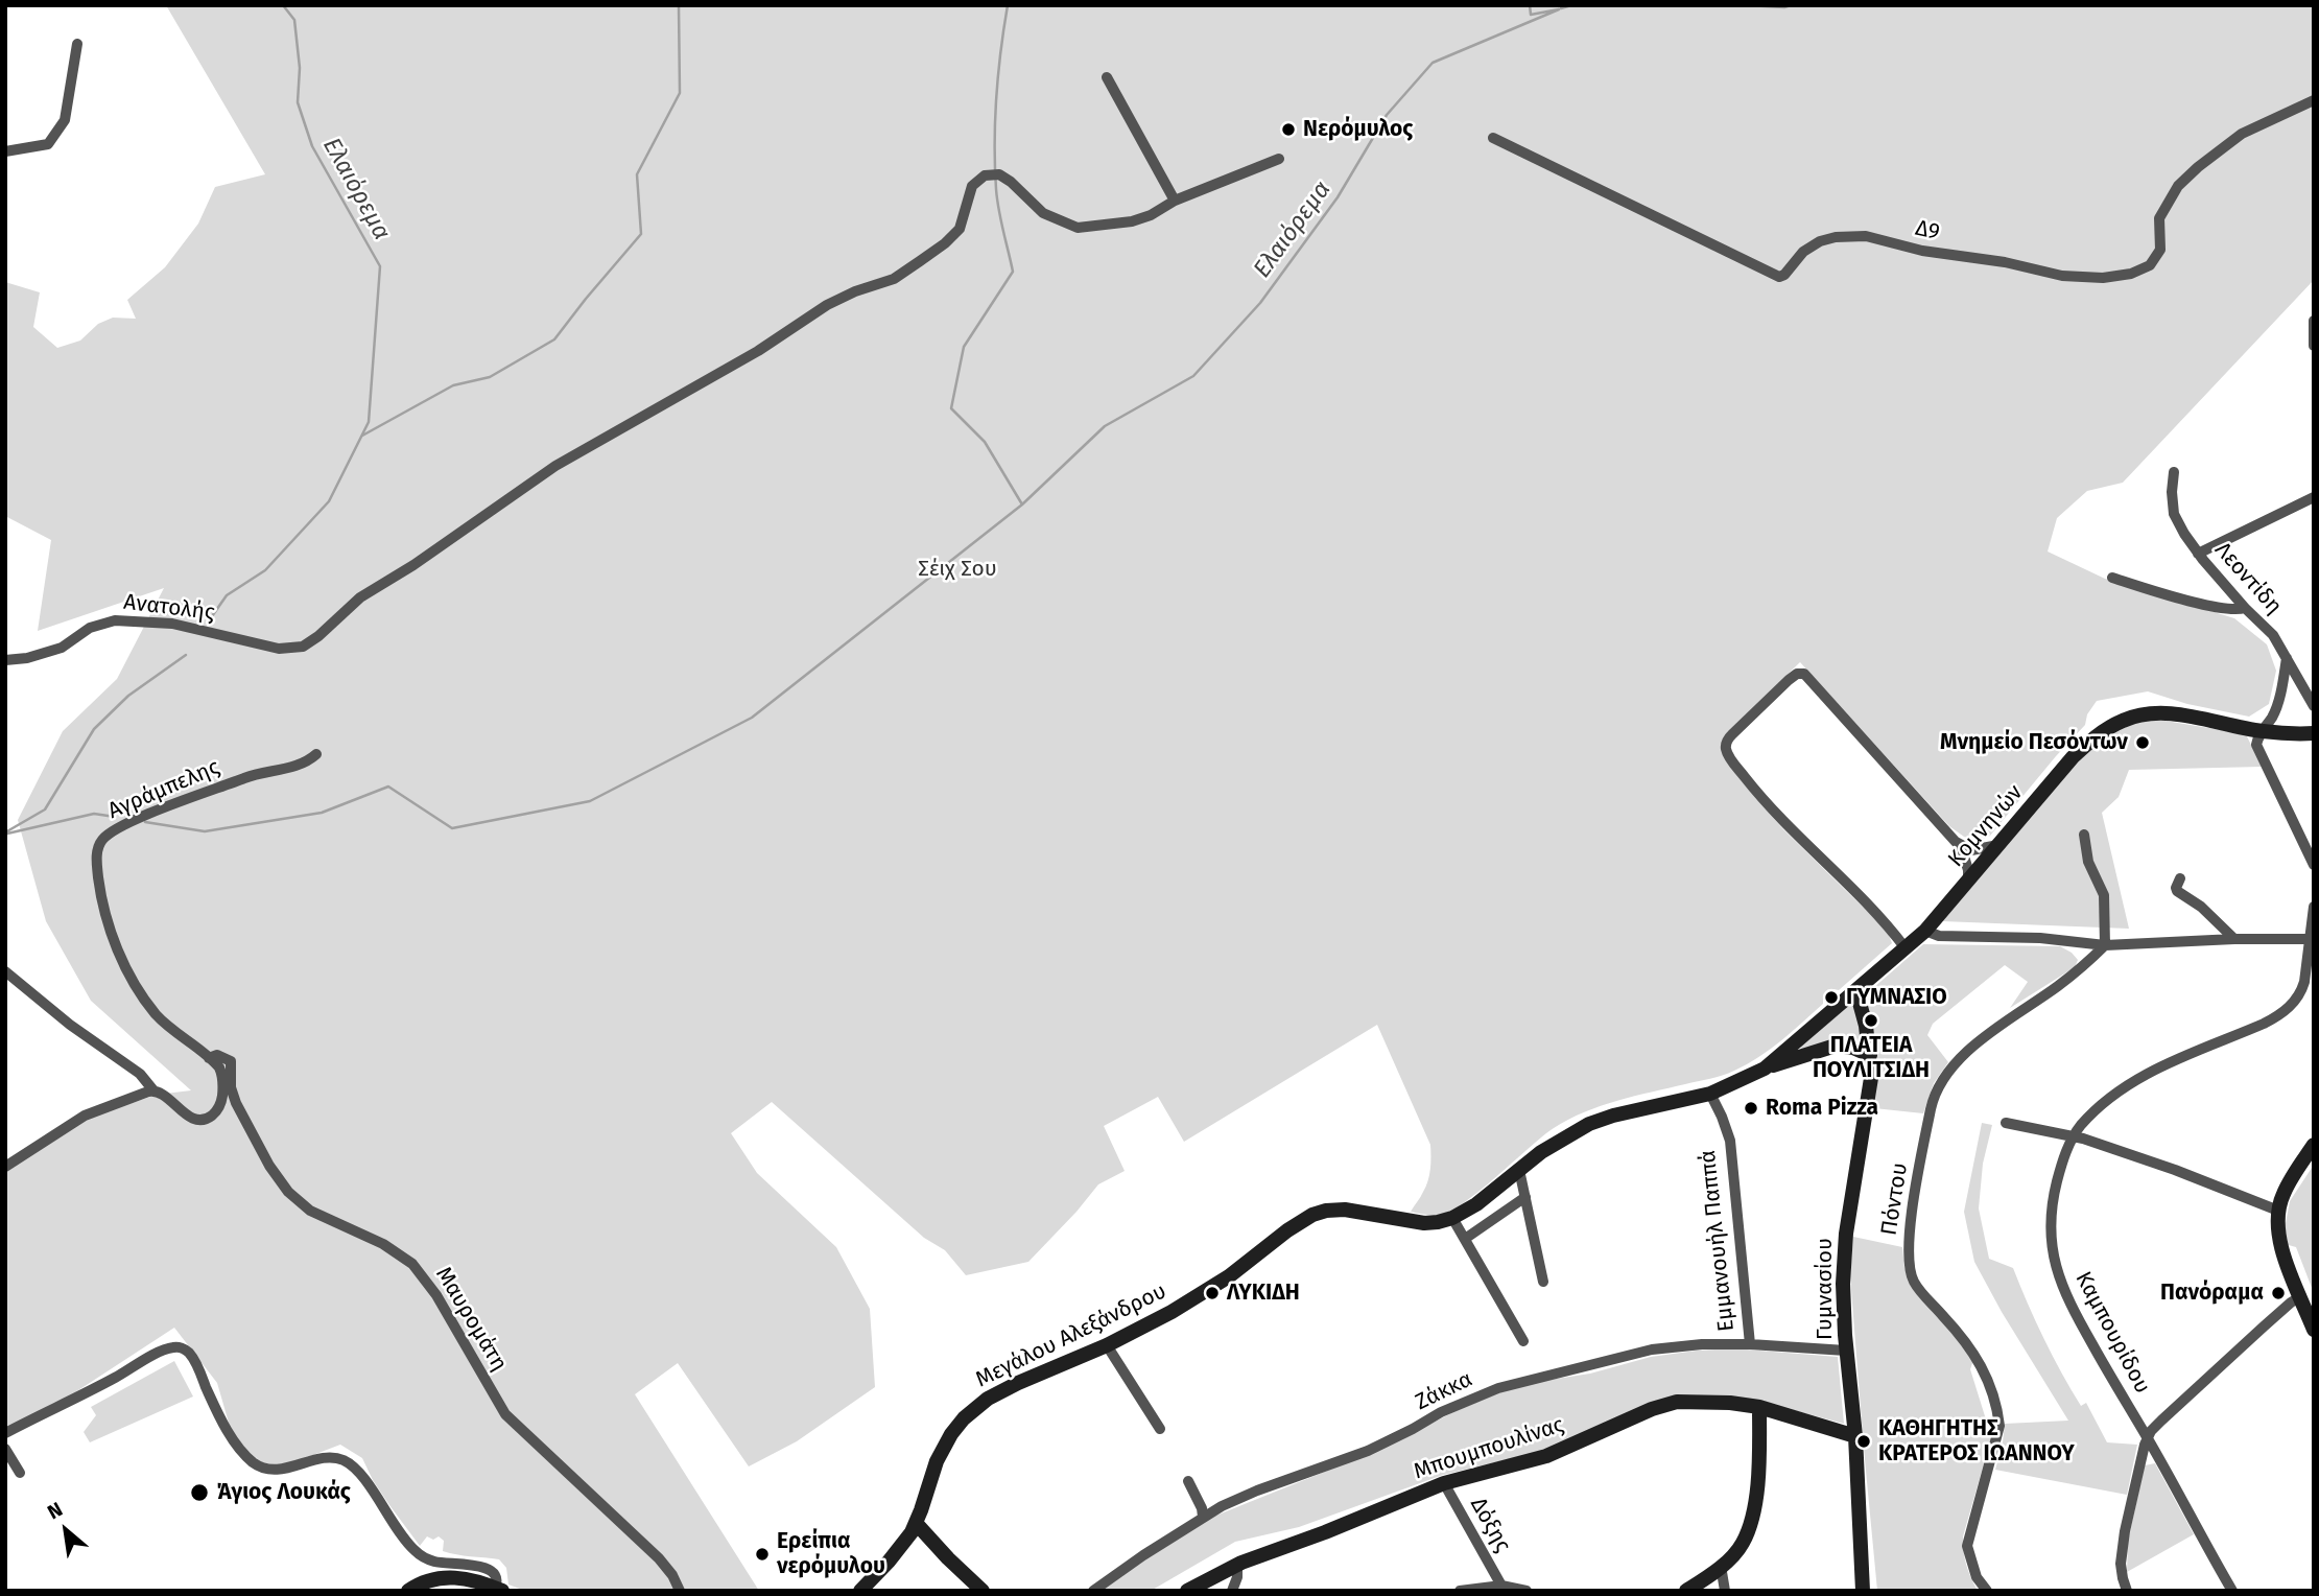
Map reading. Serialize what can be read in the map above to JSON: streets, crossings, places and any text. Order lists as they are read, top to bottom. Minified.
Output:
{"streets":{"main road":["Κομνηνών","Γυμνασίου","Μεγάλου Αλεξάνδρου","Μπουμπουλίνας"],"street":["Δ9","Λεοντίδη","Ανατολής","Αγράμπελης","Πόντου","Εμμανουήλ Παππά","Μαυρομάτη","Καμπουρίδου","Ζάκκα","Δόξης"]},"crossings":[["Αγράμπελης","Μαυρομάτη"],["Κομνηνών","Μεγάλου Αλεξάνδρου"],["Εμμανουήλ Παππά","Μεγάλου Αλεξάνδρου"],["Εμμανουήλ Παππά","Ζάκκα"],["Γυμνασίου","Μεγάλου Αλεξάνδρου"],["Γυμνασίου","Ζάκκα"],["Γυμνασίου","Μπουμπουλίνας"],["Μπουμπουλίνας","Δόξης"]],"water":["Ελαιόρεμα"],"parks":["Σέιχ Σου"],"places":["Νερόμυλος","Μνημείο Πεσόντων","ΓΥΜΝΑΣΙΟ","ΠΛΑΤΕΙΑ ΠΟΥΛΙΤΣΙΔΗ","Roma Pizza","ΛΥΚΙΔΗ","Πανόραμα","ΚΑΘΗΓΗΤΗΣ ΚΡΑΤΕΡΟΣ ΙΩΑΝΝΟΥ","Άγιος Λουκάς","Ερείπια νερόμυλου"],"north":"top left"}
